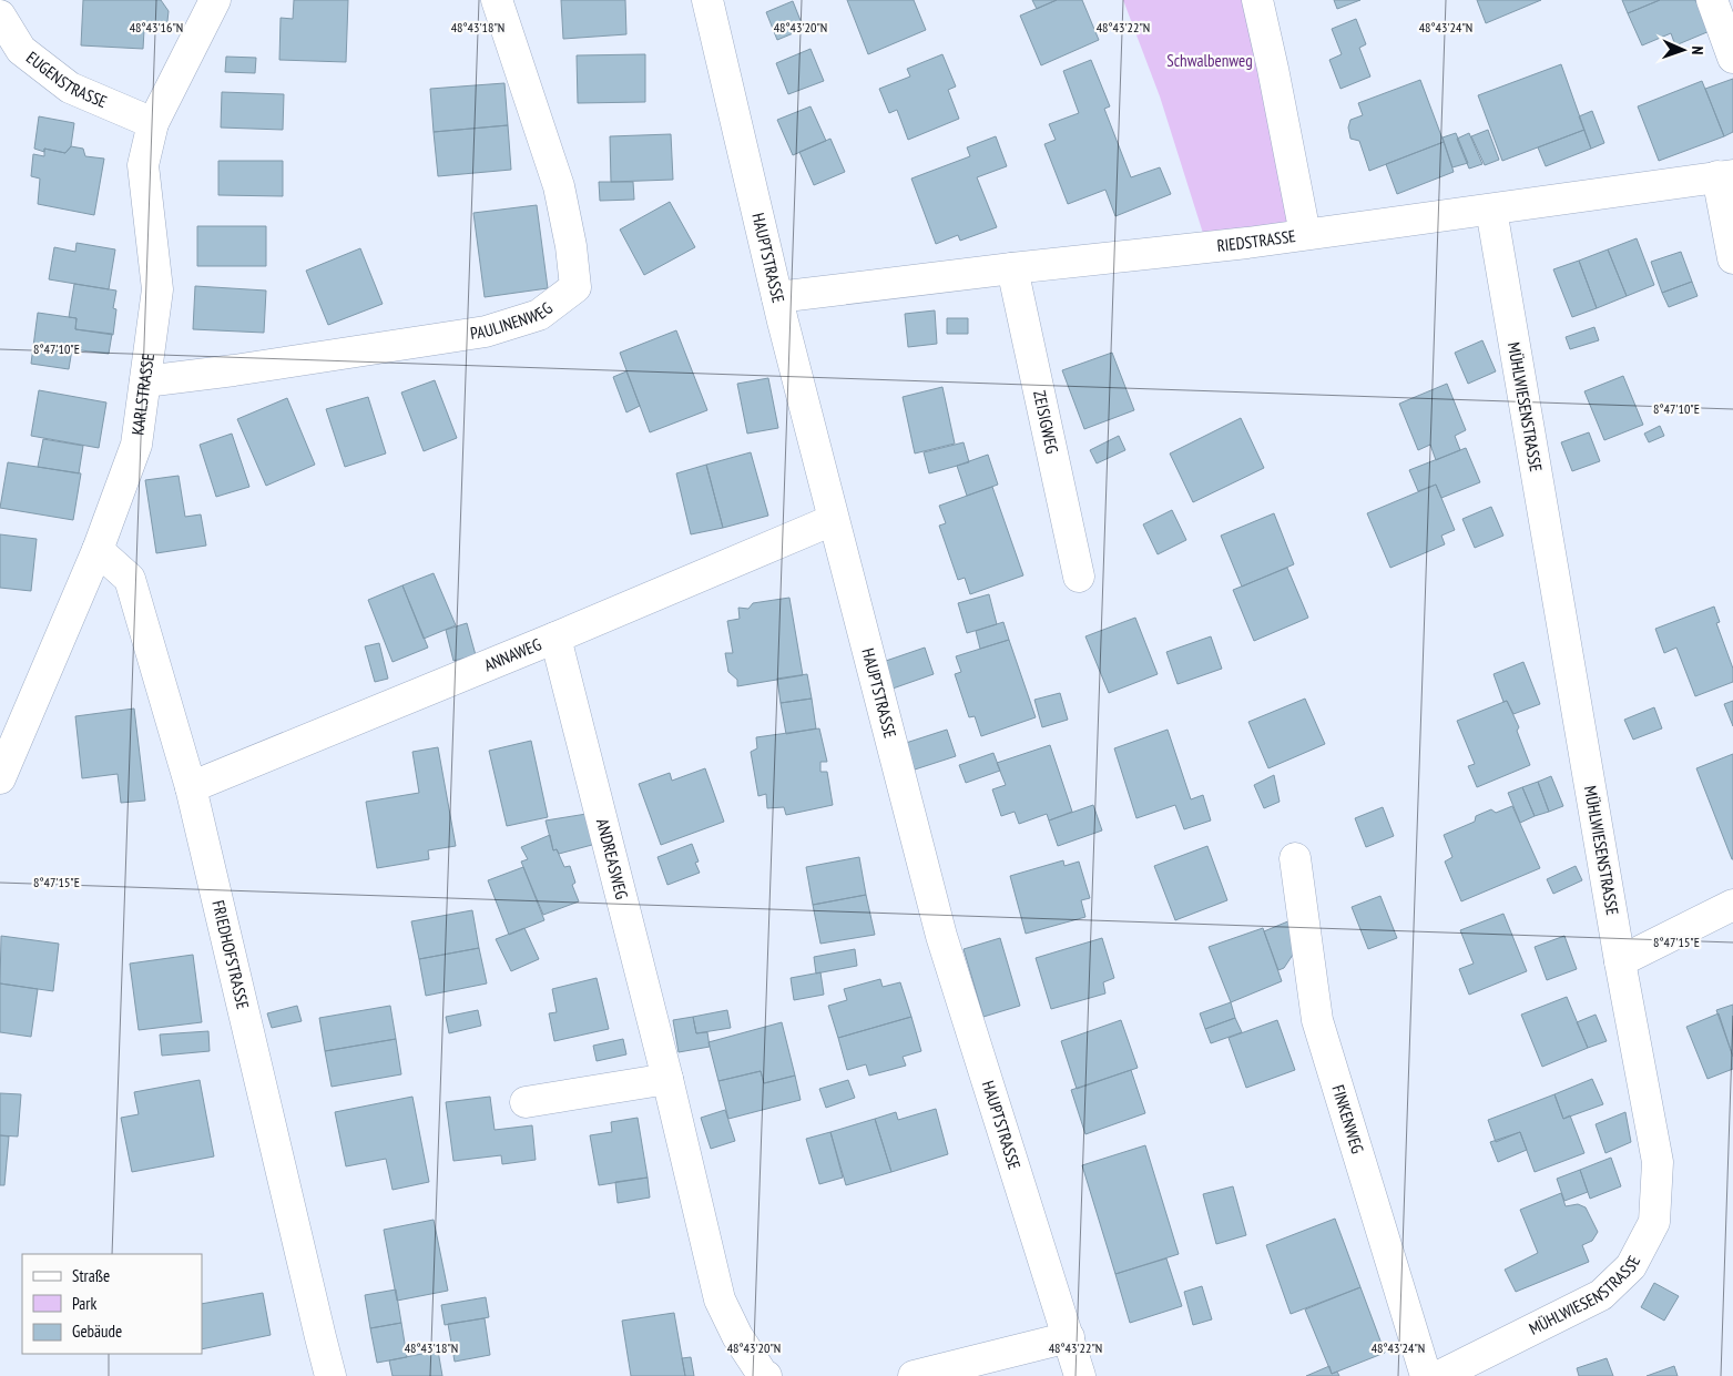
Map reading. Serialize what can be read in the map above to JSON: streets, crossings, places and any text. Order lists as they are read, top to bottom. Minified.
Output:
{"streets":{"street":["EUGENSTRASSE","RIEDSTRASSE","HAUPTSTRASSE","PAULINENWEG","KARLSTRASSE","MÜHLWIESENSTRASSE","ZEISIGWEG","ANNAWEG","ANDREASWEG","FRIEDHOFSTRASSE","FINKENWEG"]},"crossings":[["EUGENSTRASSE","KARLSTRASSE"],["RIEDSTRASSE","HAUPTSTRASSE"],["RIEDSTRASSE","MÜHLWIESENSTRASSE"],["RIEDSTRASSE","ZEISIGWEG"],["HAUPTSTRASSE","ANNAWEG"],["PAULINENWEG","KARLSTRASSE"],["KARLSTRASSE","FRIEDHOFSTRASSE"],["ANNAWEG","ANDREASWEG"],["ANNAWEG","FRIEDHOFSTRASSE"]],"parks":["Schwalbenweg"],"legend":["Straße","Park","Gebäude"],"north":"right","coordinates":["48°43'16\"N","48°43'18\"N","48°43'20\"N","48°43'22\"N","48°43'24\"N","8°47'10\"E","8°47'15\"E"]}
